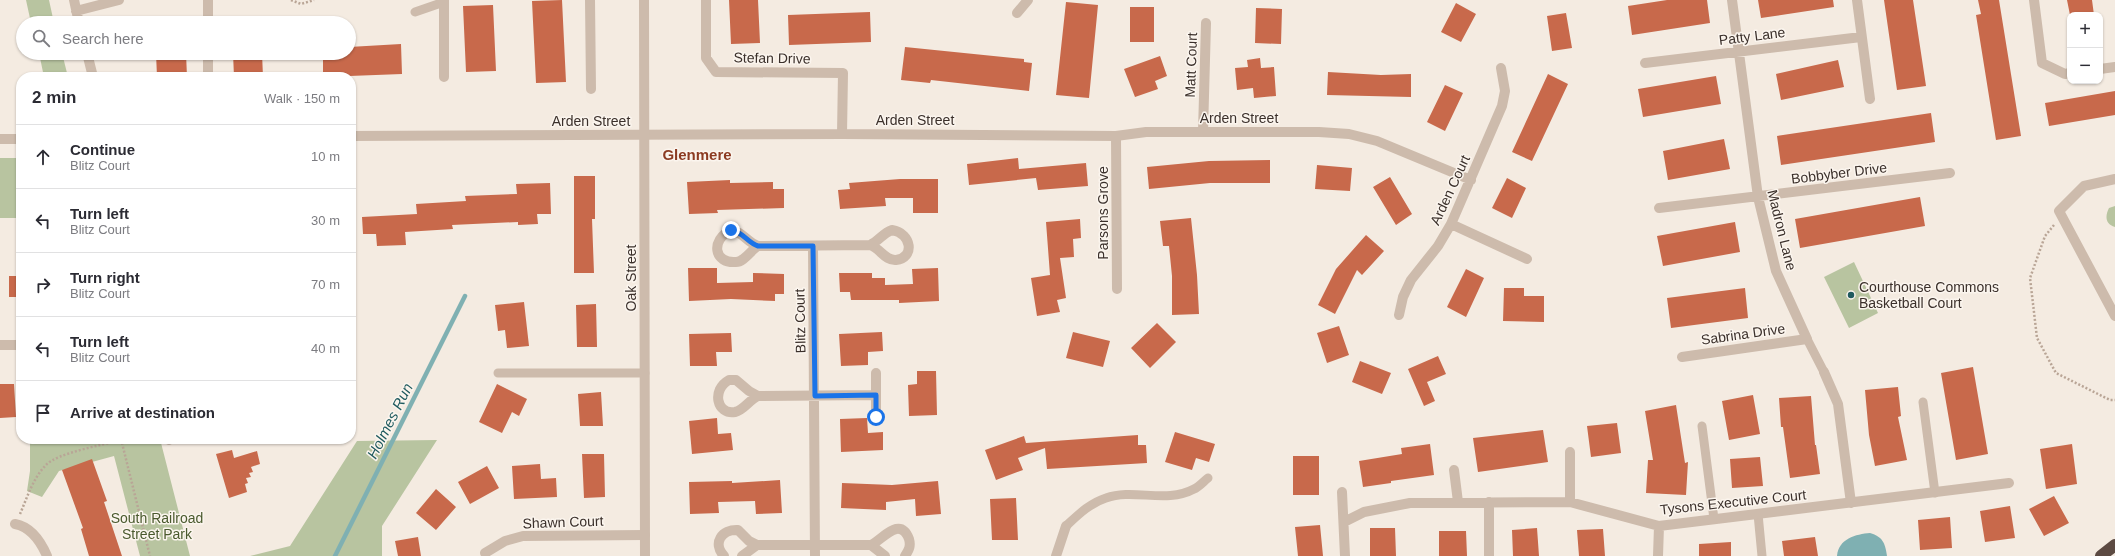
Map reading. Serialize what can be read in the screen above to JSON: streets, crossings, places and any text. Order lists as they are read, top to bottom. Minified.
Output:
{"streets":{"street":["Patty Lane","Stefan Drive","Matt Court","Arden Street","Bobbyber Drive","Arden Court","Parsons Grove","Madron Lane","Oak Street","Blitz Court","Sabrina Drive","Tysons Executive Court","Shawn Court"]},"crossings":[["Patty Lane","Madron Lane"],["Stefan Drive","Arden Street"],["Matt Court","Arden Street"],["Arden Street","Arden Court"],["Arden Street","Parsons Grove"],["Arden Street","Oak Street"],["Bobbyber Drive","Madron Lane"],["Madron Lane","Sabrina Drive"],["Madron Lane","Tysons Executive Court"],["Oak Street","Shawn Court"]],"districts":["Glenmere"],"water":["Holmes Run"],"parks":["South Railroad Street Park"],"places":["Courthouse Commons Basketball Court"],"page":{"map_buttons":["+","−"],"search":"Search here","heading":["2 min","Walk · 150 m"],"list":[["Continue","Blitz Court","10 m"],["Turn left","Blitz Court","30 m"],["Turn right","Blitz Court","70 m"],["Turn left","Blitz Court","40 m"],"Arrive at destination"]}}
